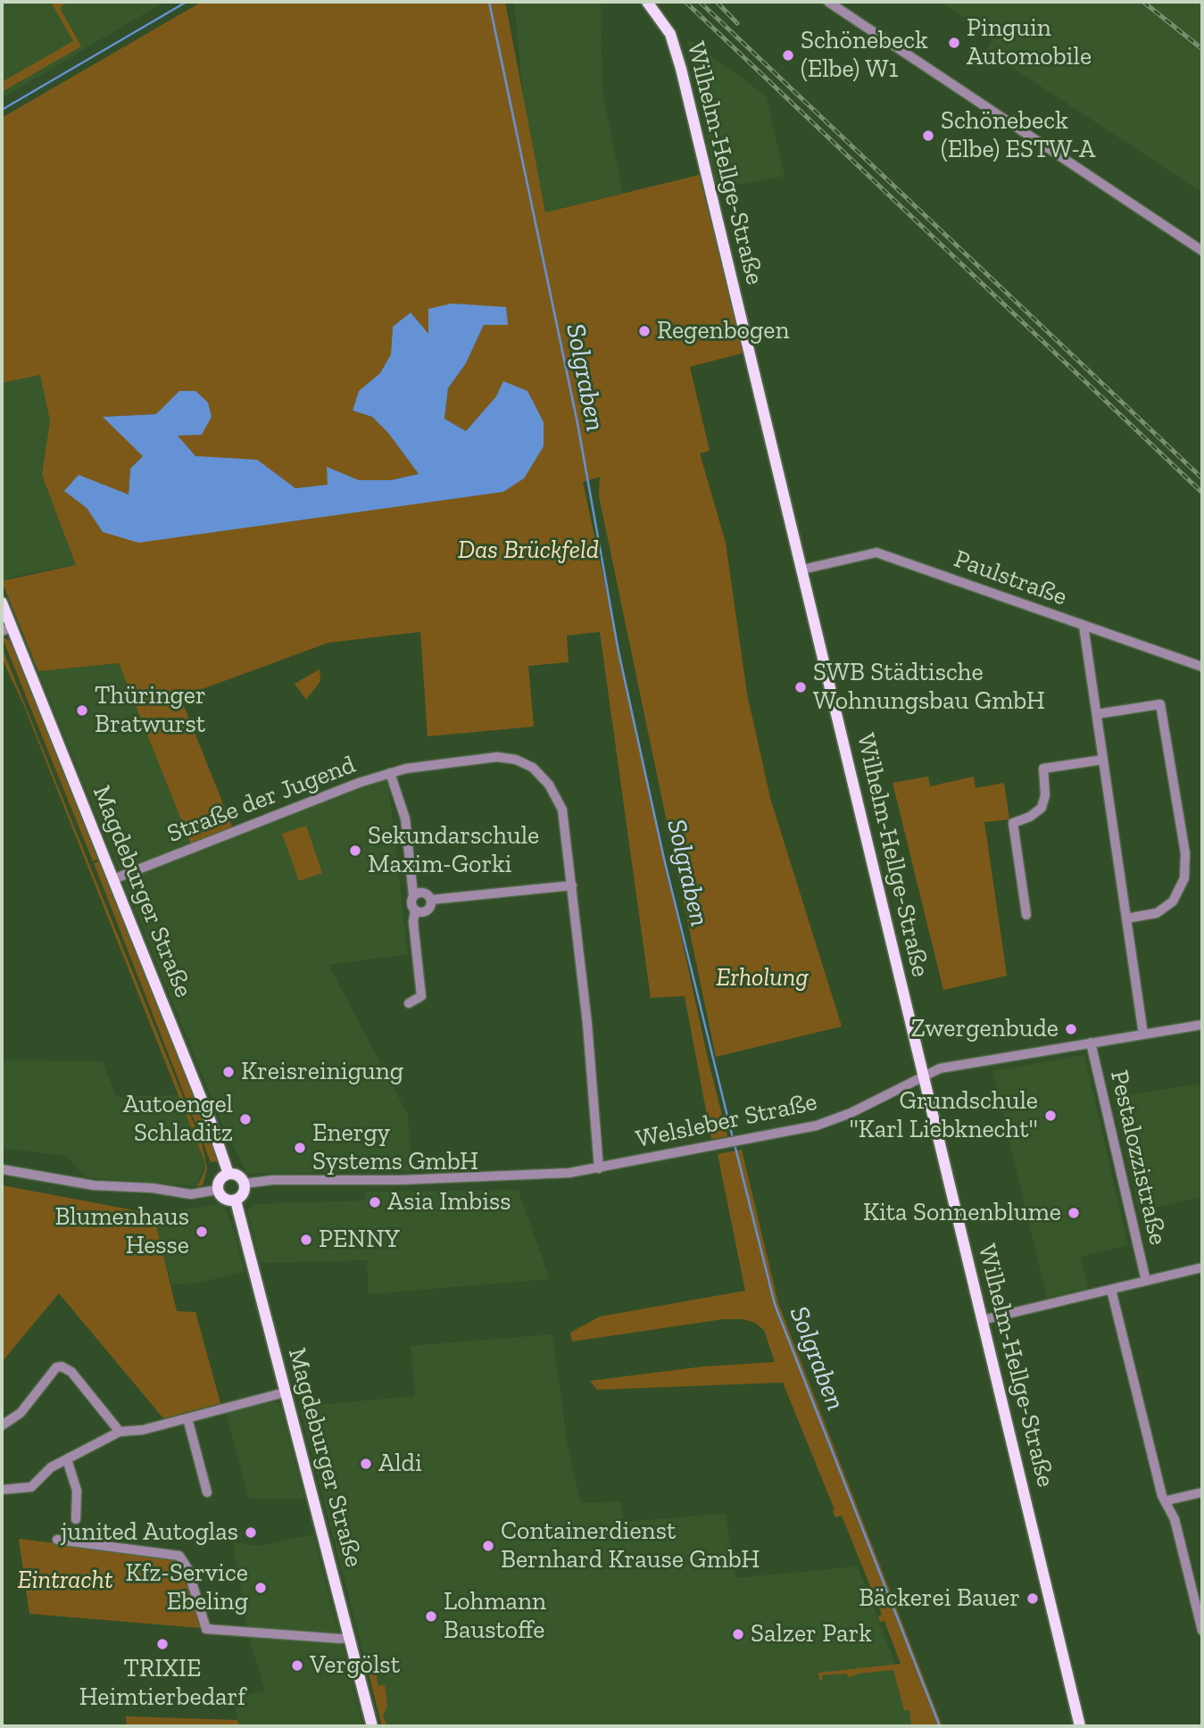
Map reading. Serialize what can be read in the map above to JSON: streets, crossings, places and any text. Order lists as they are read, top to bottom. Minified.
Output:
{"streets":{"main road":["Wilhelm-Hellge-Straße","Magdeburger Straße"],"street":["Paulstraße","Straße der Jugend","Welsleber Straße","Pestalozzistraße"]},"crossings":[["Wilhelm-Hellge-Straße","Paulstraße"],["Wilhelm-Hellge-Straße","Welsleber Straße"],["Straße der Jugend","Magdeburger Straße"],["Straße der Jugend","Welsleber Straße"],["Magdeburger Straße","Welsleber Straße"],["Welsleber Straße","Pestalozzistraße"]],"water":["Solgraben"],"parks":["Das Brückfeld","Erholung","Eintracht"],"places":["Pinguin Automobile","Schönebeck (Elbe) W1","Schönebeck (Elbe) ESTW-A","Regenbogen","SWB Städtische Wohnungsbau GmbH","Thüringer Bratwurst","Sekundarschule Maxim-Gorki","Zwergenbude","Kreisreinigung","Grundschule \"Karl Liebknecht\"","Autoengel Schladitz","Energy Systems GmbH","Asia Imbiss","Kita Sonnenblume","Blumenhaus Hesse","PENNY","Aldi","junited Autoglas","Containerdienst Bernhard Krause GmbH","Kfz-Service Ebeling","Bäckerei Bauer","Lohmann Baustoffe","Salzer Park","TRIXIE Heimtierbedarf","Vergölst"]}
